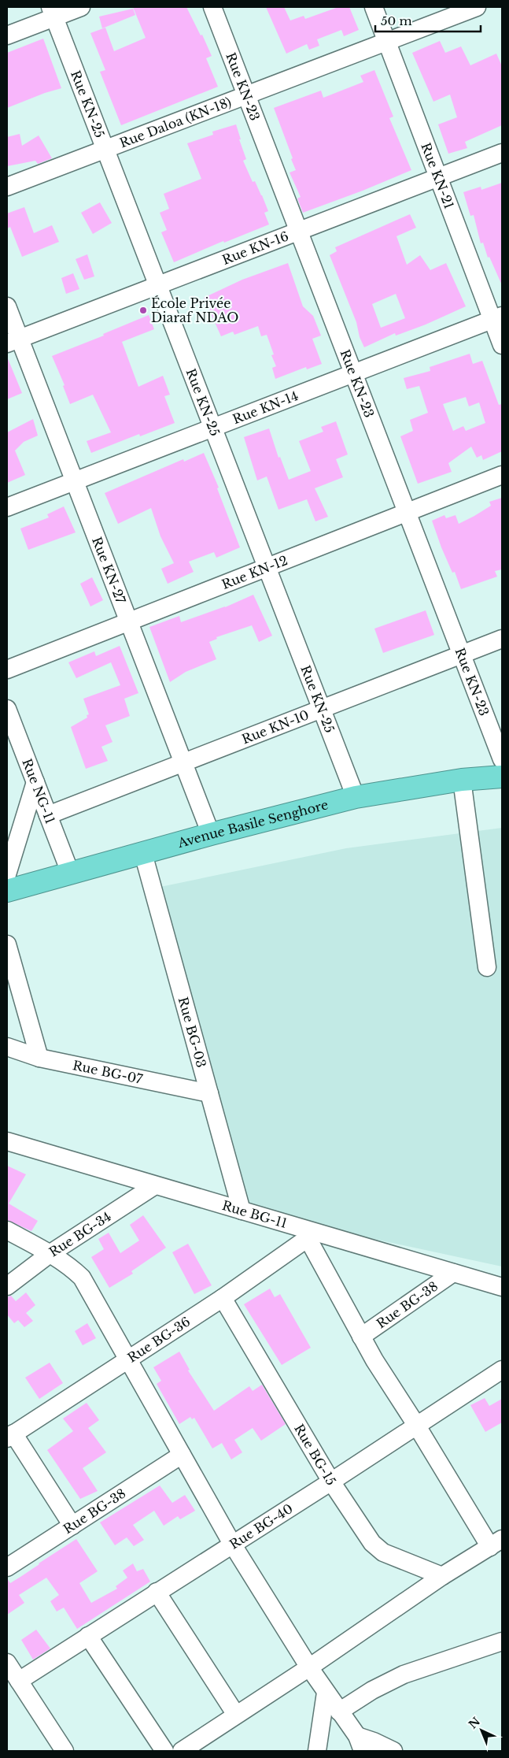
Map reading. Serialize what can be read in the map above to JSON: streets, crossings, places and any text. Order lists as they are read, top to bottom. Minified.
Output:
{"streets":{"highway":["Avenue Basile Senghore"],"street":["Rue KN-23","Rue KN-25","Rue Daloa (KN-18)","Rue KN-21","Rue KN-16","Rue KN-14","Rue KN-27","Rue KN-12","Rue KN-10","Rue NG-11","Rue BG-03","Rue BG-07","Rue BG-11","Rue BG-34","Rue BG-38","Rue BG-36","Rue BG-15","Rue BG-40"]},"crossings":[["Rue KN-23","Rue Daloa (KN-18)"],["Rue KN-23","Rue KN-16"],["Rue KN-23","Rue KN-14"],["Rue KN-23","Rue KN-12"],["Rue KN-23","Rue KN-10"],["Rue KN-25","Rue Daloa (KN-18)"],["Rue KN-25","Rue KN-16"],["Rue KN-25","Rue KN-14"],["Rue KN-25","Rue KN-12"],["Rue KN-25","Rue KN-10"],["Rue KN-25","Avenue Basile Senghore"],["Rue Daloa (KN-18)","Rue KN-21"],["Rue KN-21","Rue KN-16"],["Rue KN-21","Rue KN-14"],["Rue KN-16","Rue KN-27"],["Rue KN-14","Rue KN-27"],["Rue KN-27","Rue KN-12"],["Rue KN-27","Rue KN-10"],["Rue KN-27","Avenue Basile Senghore"],["Rue KN-10","Rue NG-11"],["Rue NG-11","Avenue Basile Senghore"],["Avenue Basile Senghore","Rue BG-03"],["Rue BG-03","Rue BG-07"],["Rue BG-03","Rue BG-11"],["Rue BG-11","Rue BG-34"],["Rue BG-11","Rue BG-38"],["Rue BG-11","Rue BG-36"],["Rue BG-36","Rue BG-15"],["Rue BG-15","Rue BG-40"]],"places":["École Privée Diaraf NDAO"],"scale_bar":"50 m","north":"top left"}
